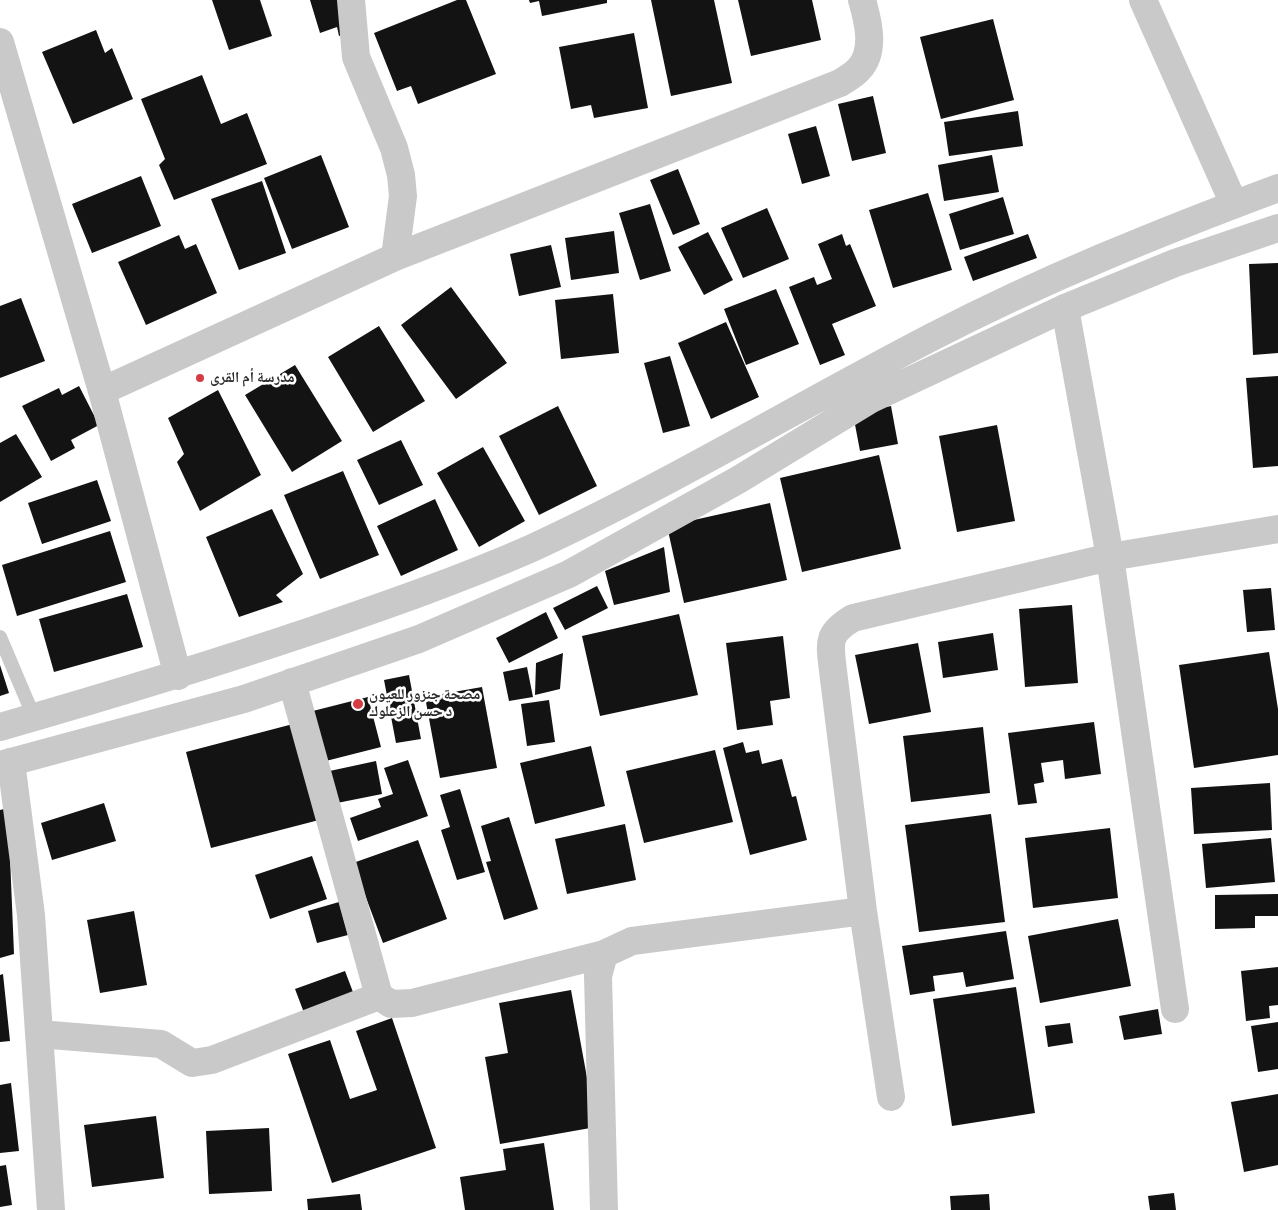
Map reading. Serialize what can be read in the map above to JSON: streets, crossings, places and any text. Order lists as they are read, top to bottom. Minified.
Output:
{"places":["مدرسة أم القرى","مصحة جنزور للعيون د حسن الزعلوك"]}
